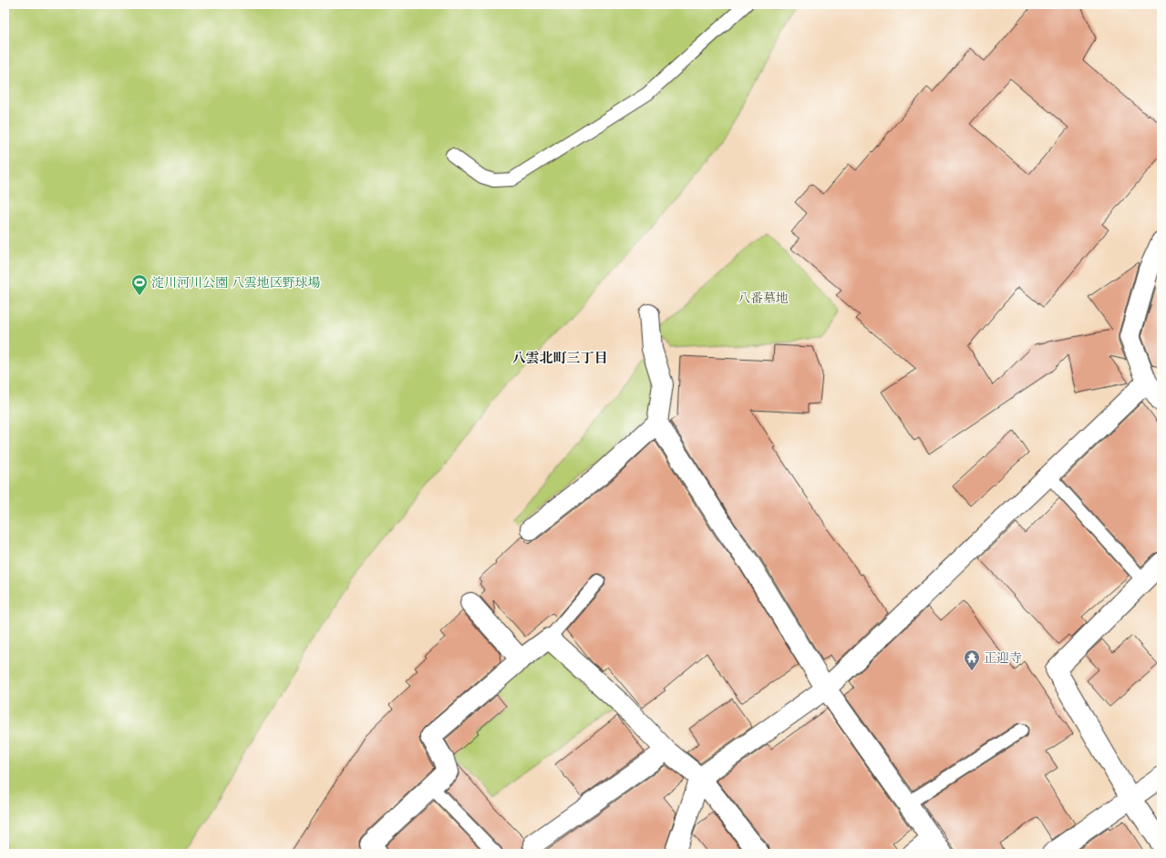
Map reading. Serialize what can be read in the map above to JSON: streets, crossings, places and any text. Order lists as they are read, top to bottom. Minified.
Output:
{"districts":["八雲北町三丁目"],"parks":["八番墓地"],"places":{"sports":["淀川河川公園 八雲地区野球場"],"temple":["正迎寺"]}}
